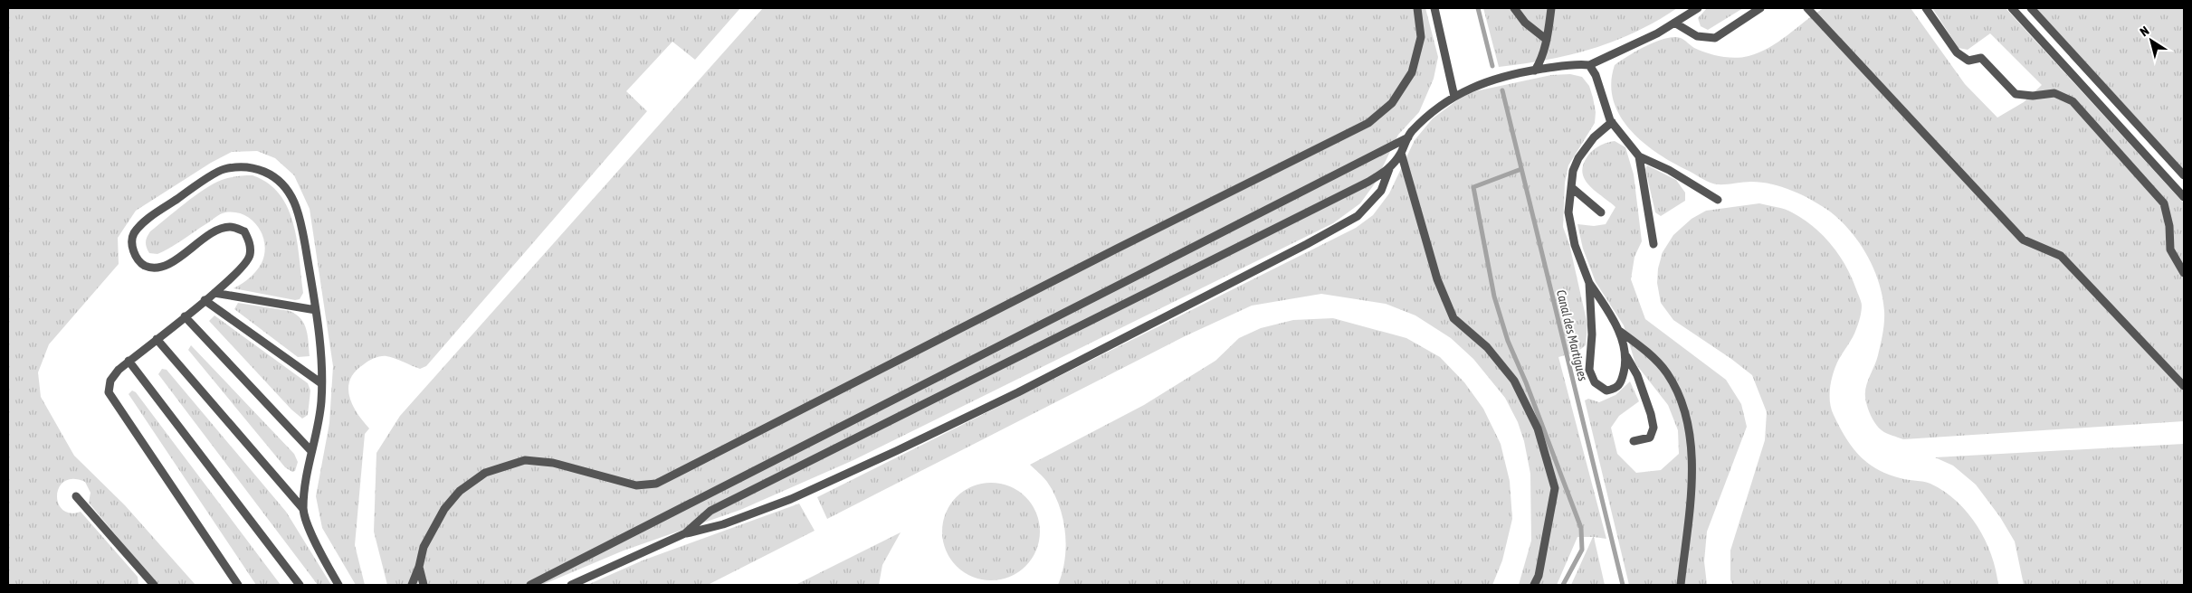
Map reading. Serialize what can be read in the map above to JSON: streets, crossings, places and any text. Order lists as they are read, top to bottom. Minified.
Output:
{"water":["Canal des Martigues"],"north":"top left"}
